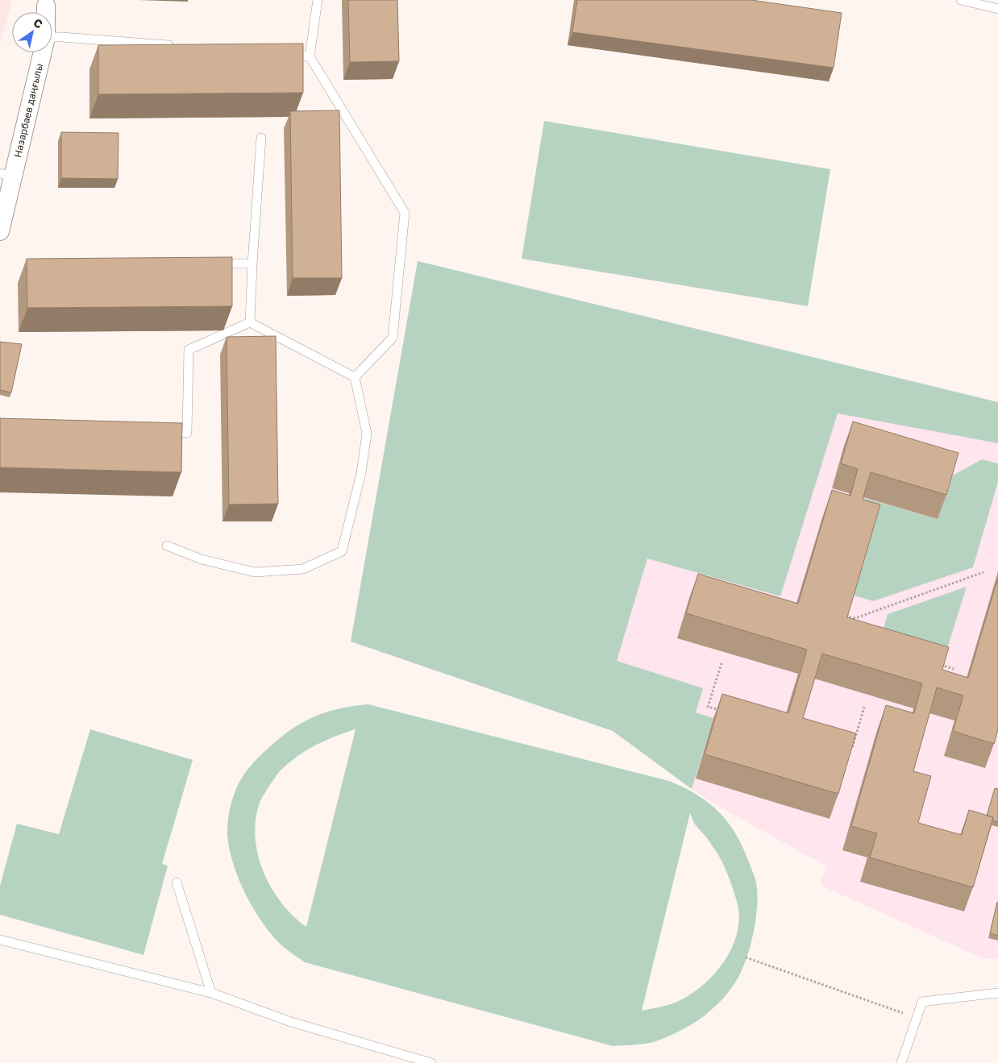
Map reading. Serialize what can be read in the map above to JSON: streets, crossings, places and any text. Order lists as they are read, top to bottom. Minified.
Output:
{"streets":{"street":["Назарбаев даңғылы"]},"north":"top right"}
